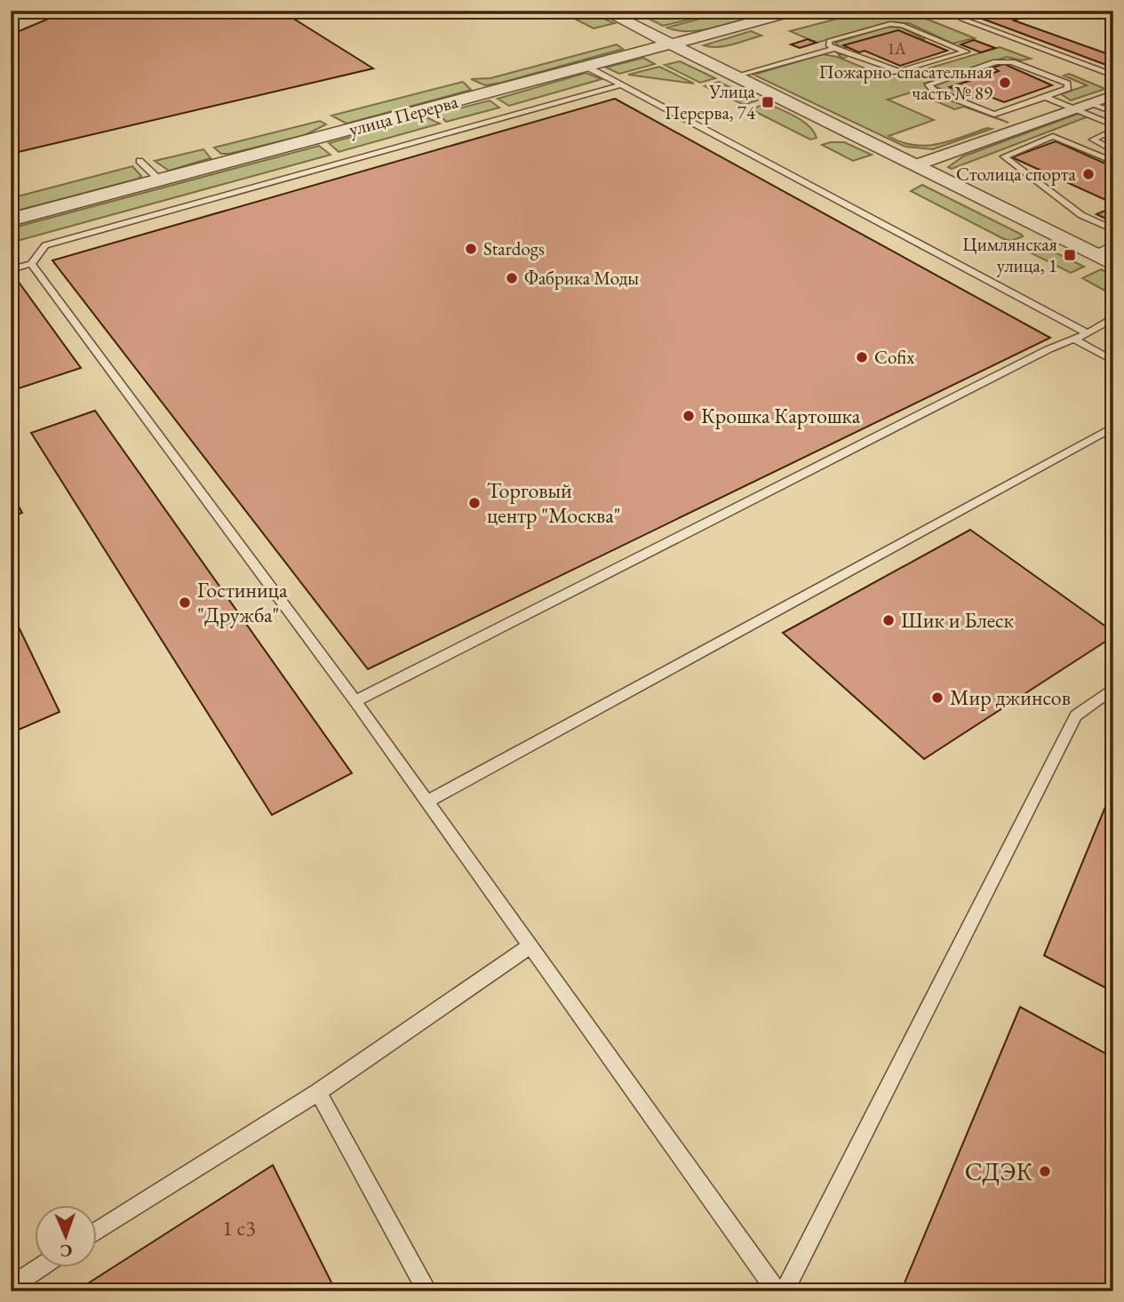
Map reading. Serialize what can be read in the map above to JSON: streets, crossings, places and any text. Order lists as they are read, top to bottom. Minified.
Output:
{"streets":{"street":["улица Перерва"]},"places":{"other":["Пожарно-спасательная часть № 89","Столица спорта","Stardogs","Фабрика Моды","Cofix","Крошка Картошка","Торговый центр \"Москва\"","Гостиница \"Дружба\"","Шик и Блеск","Мир джинсов","СДЭК"],"transit":["Улица Перерва, 74","Цимлянская улица, 1"]},"house_numbers":["1А","1 с3"],"north":"bottom"}
